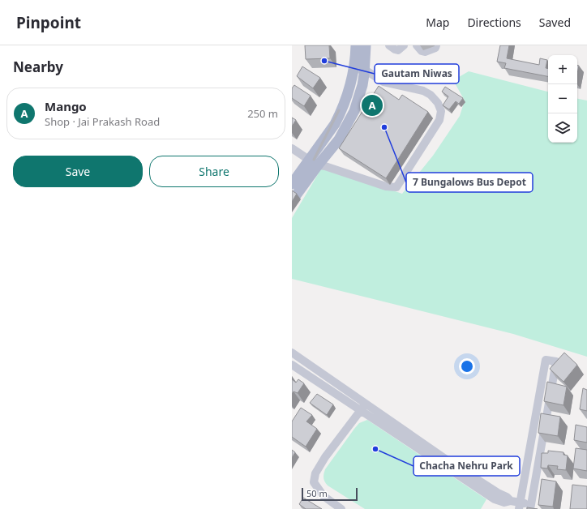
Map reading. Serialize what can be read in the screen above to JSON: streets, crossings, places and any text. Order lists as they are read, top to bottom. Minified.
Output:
{"places":["Gautam Niwas","7 Bungalows Bus Depot","Chacha Nehru Park"],"scale_bar":"50 m","page":{"header":"Pinpoint","nav":["Map","Directions","Saved"],"heading":"Nearby","map_buttons":["+","−"],"list":[{"mark":"A","name":"Mango","note":"Shop · Jai Prakash Road","value":"250 m"}],"pins":"A","buttons":["Save","Share"],"scale":"50 m"}}
